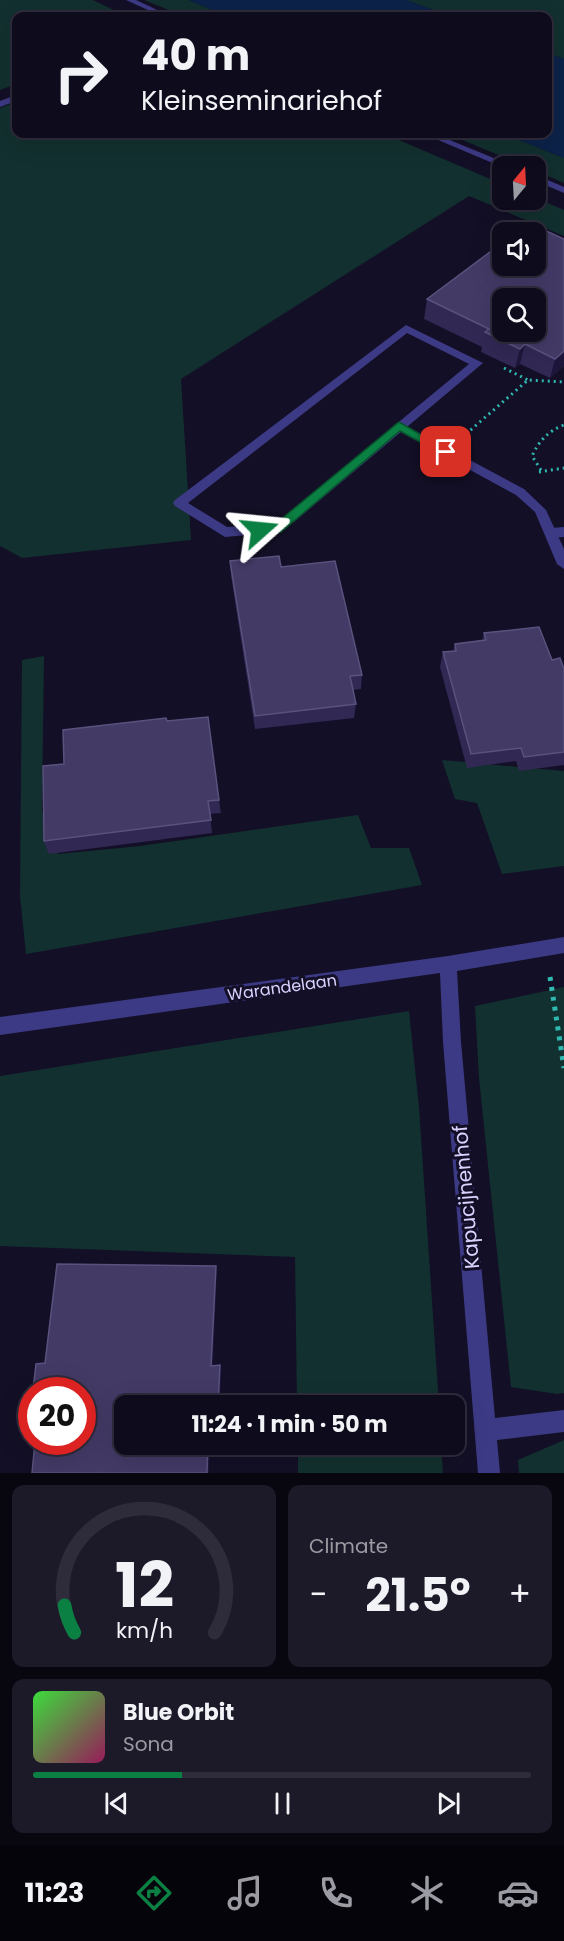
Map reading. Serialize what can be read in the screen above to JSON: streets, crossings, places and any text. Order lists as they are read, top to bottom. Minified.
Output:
{"streets":{"street":["Warandelaan","Kapucijnenhof"]},"crossings":[["Warandelaan","Kapucijnenhof"]],"north":"top","page":{"turn":["40 m","Kleinseminariehof"],"limit":"20","trip":"11:24 · 1 min · 50 m","tile":"Climate","heat":["−","21.5°","+"],"song":["Blue Orbit","Sona"],"tabs":"11:23","gauge":["12","km/h"]}}
